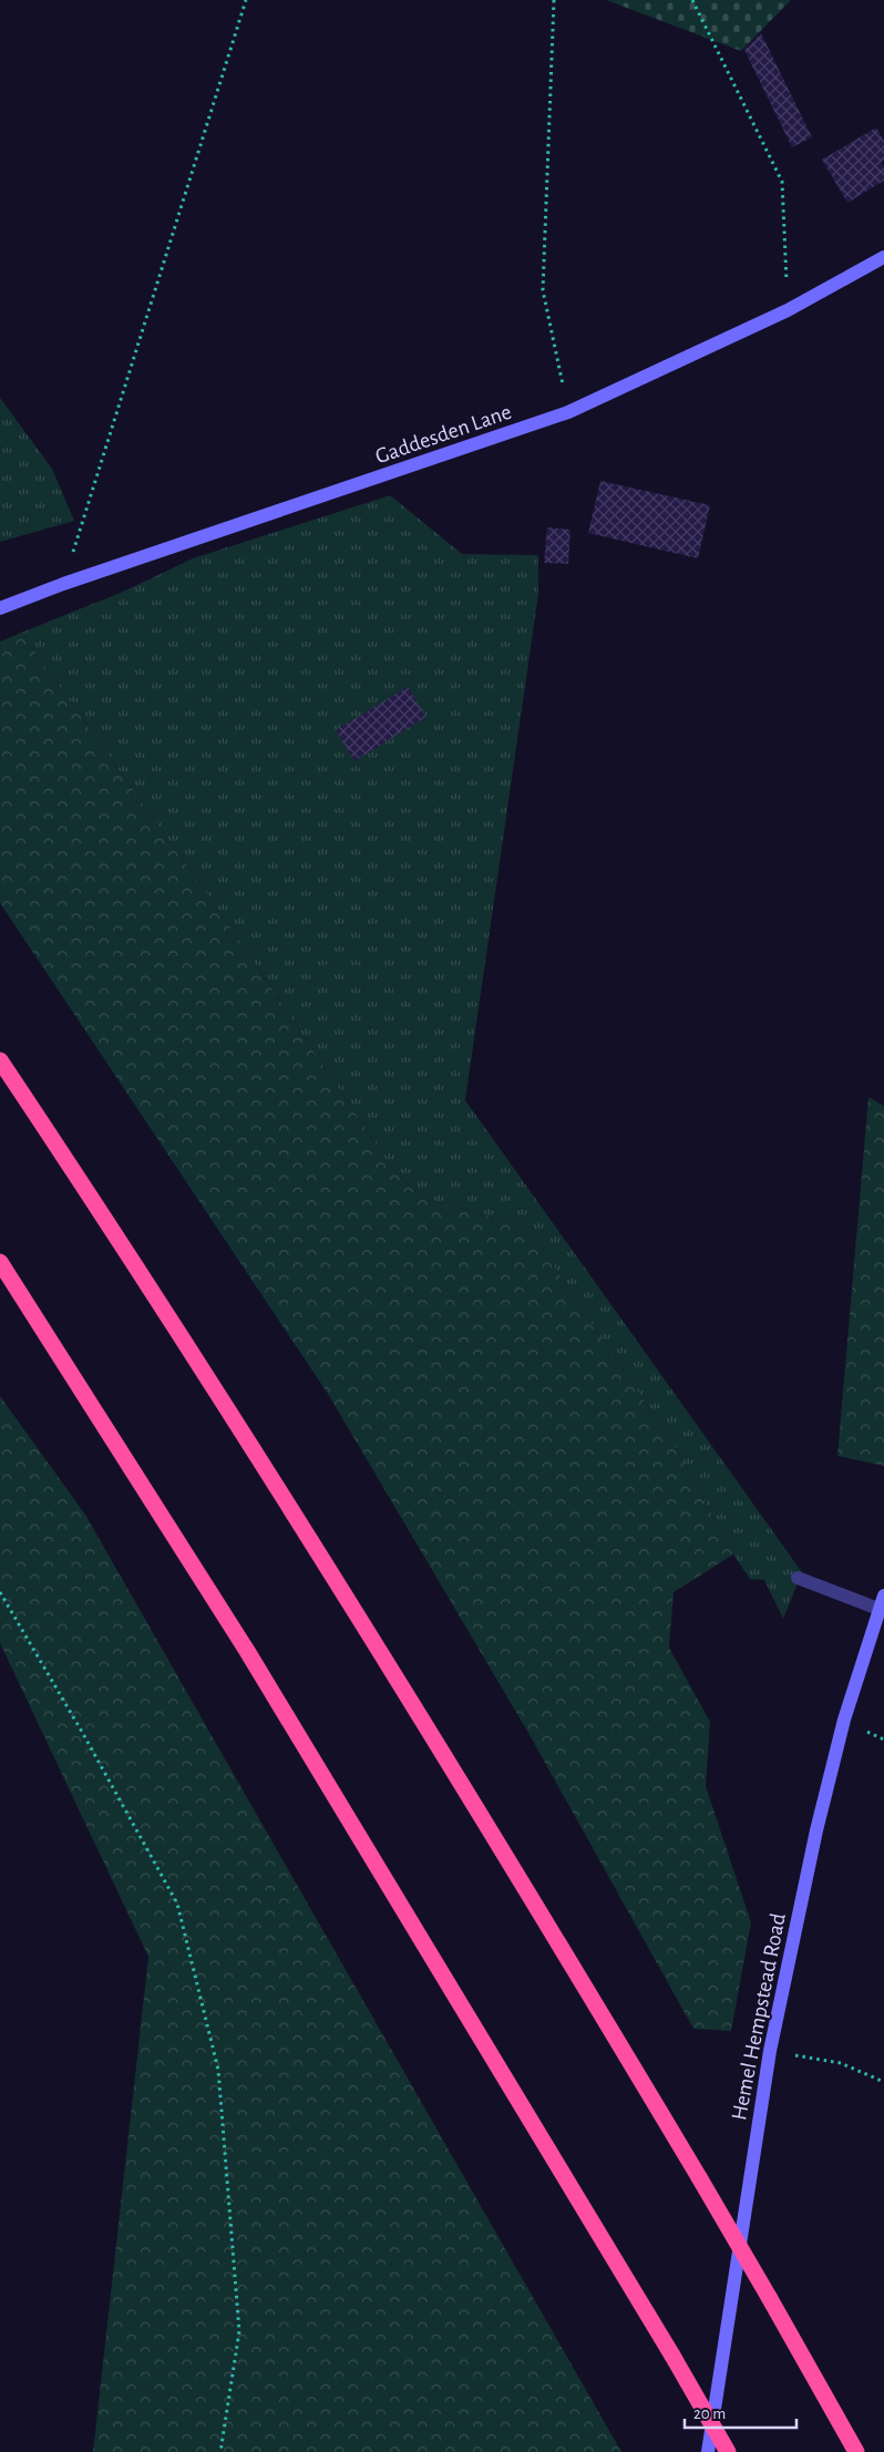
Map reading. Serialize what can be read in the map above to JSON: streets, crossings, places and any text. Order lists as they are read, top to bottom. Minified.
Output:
{"streets":{"street":["Gaddesden Lane","Hemel Hempstead Road"]},"scale_bar":"20 m"}
